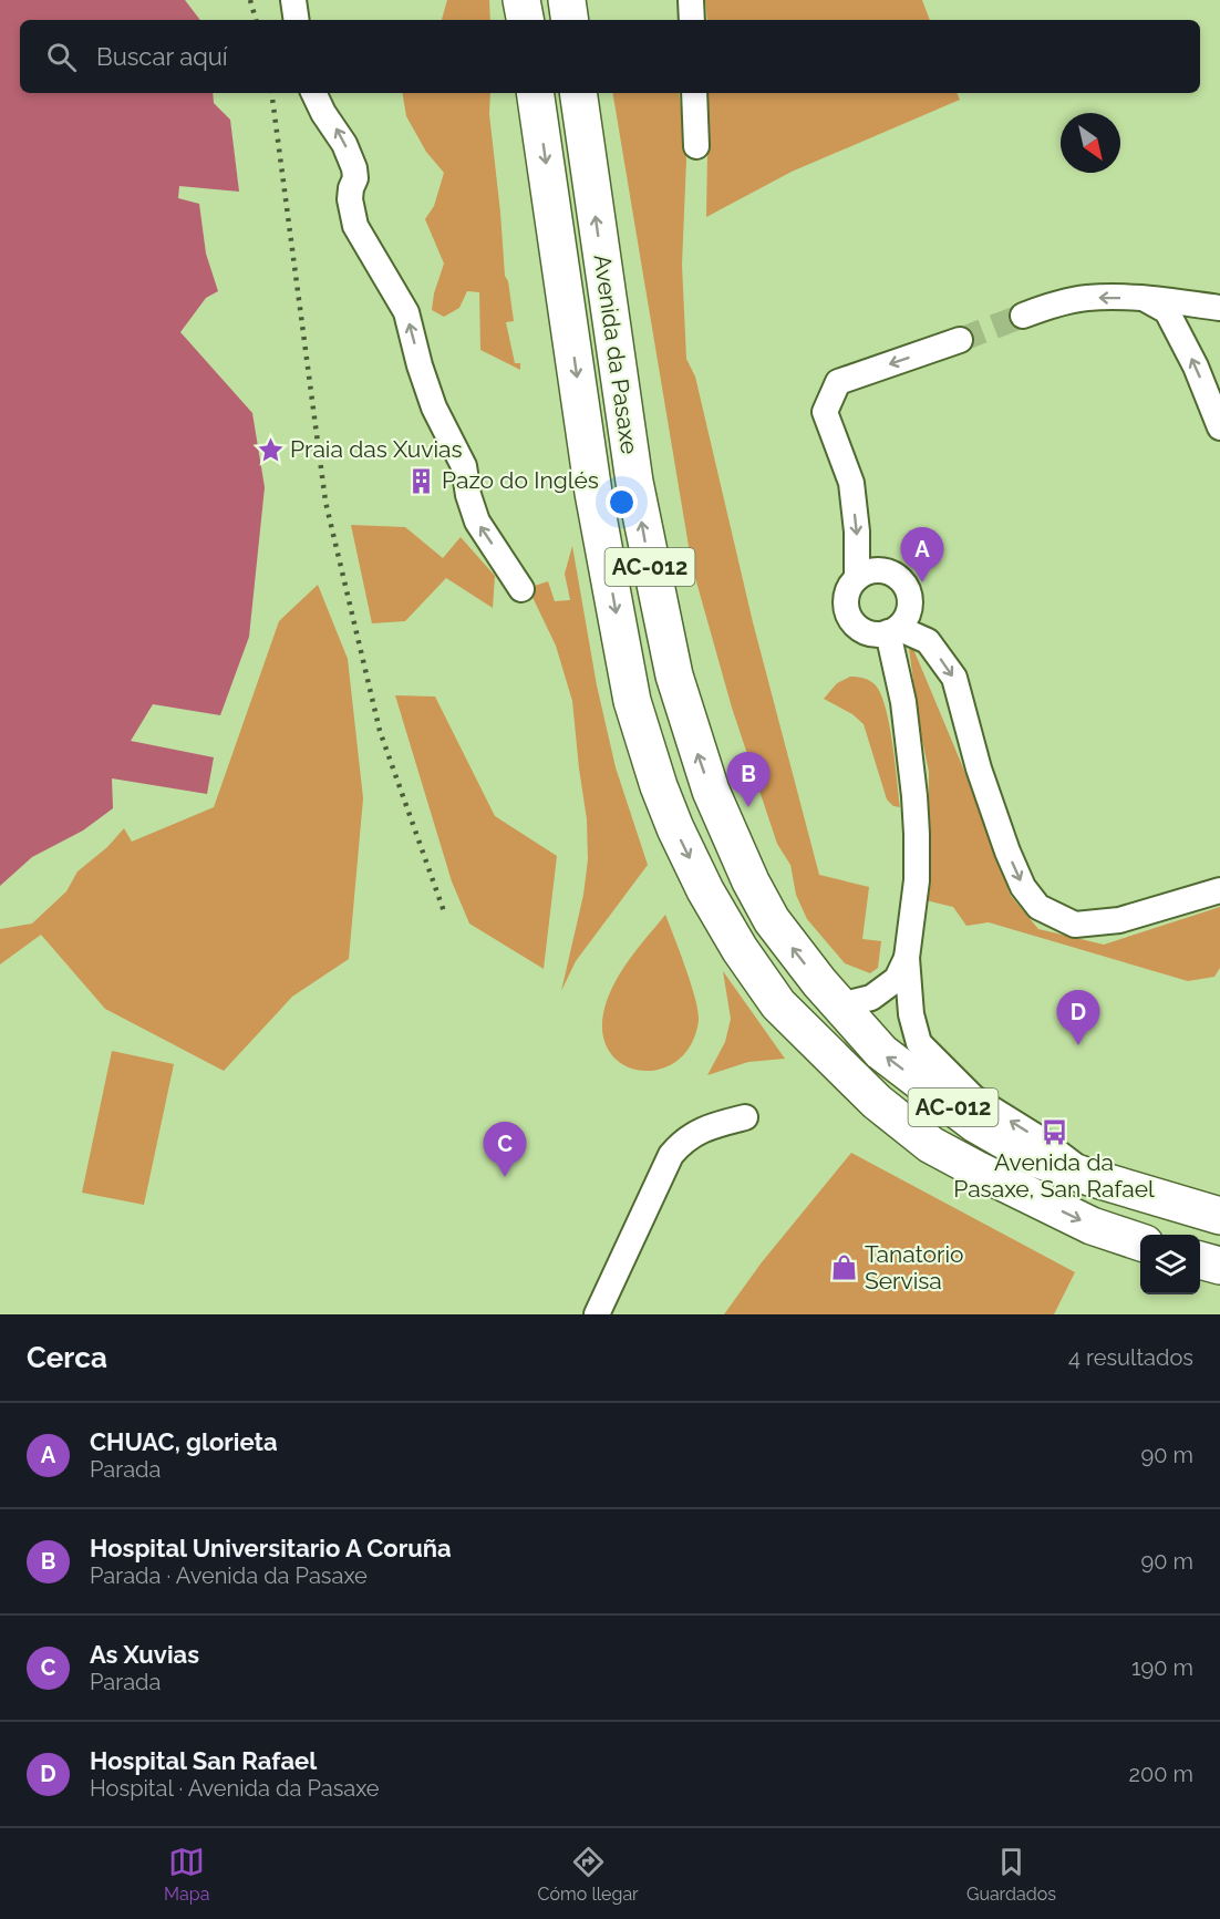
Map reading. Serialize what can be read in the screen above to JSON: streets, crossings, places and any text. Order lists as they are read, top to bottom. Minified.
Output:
{"streets":{"main road":["Avenida da Pasaxe","AC-012"]},"places":{"place":["Praia das Xuvias"],"building":["Pazo do Inglés"],"bus stop":["Avenida da Pasaxe, San Rafael"],"shop":["Tanatorio Servisa"]},"north":"bottom right","page":{"search":"Buscar aquí","pins":["A","B","D","C"],"heading":["Cerca","4 resultados"],"list":[{"mark":"A","name":"CHUAC, glorieta","note":"Parada","value":"90 m"},{"mark":"B","name":"Hospital Universitario A Coruña","note":"Parada · Avenida da Pasaxe","value":"90 m"},{"mark":"C","name":"As Xuvias","note":"Parada","value":"190 m"},{"mark":"D","name":"Hospital San Rafael","note":"Hospital · Avenida da Pasaxe","value":"200 m"}],"nav":["Mapa","Cómo llegar","Guardados"]}}
